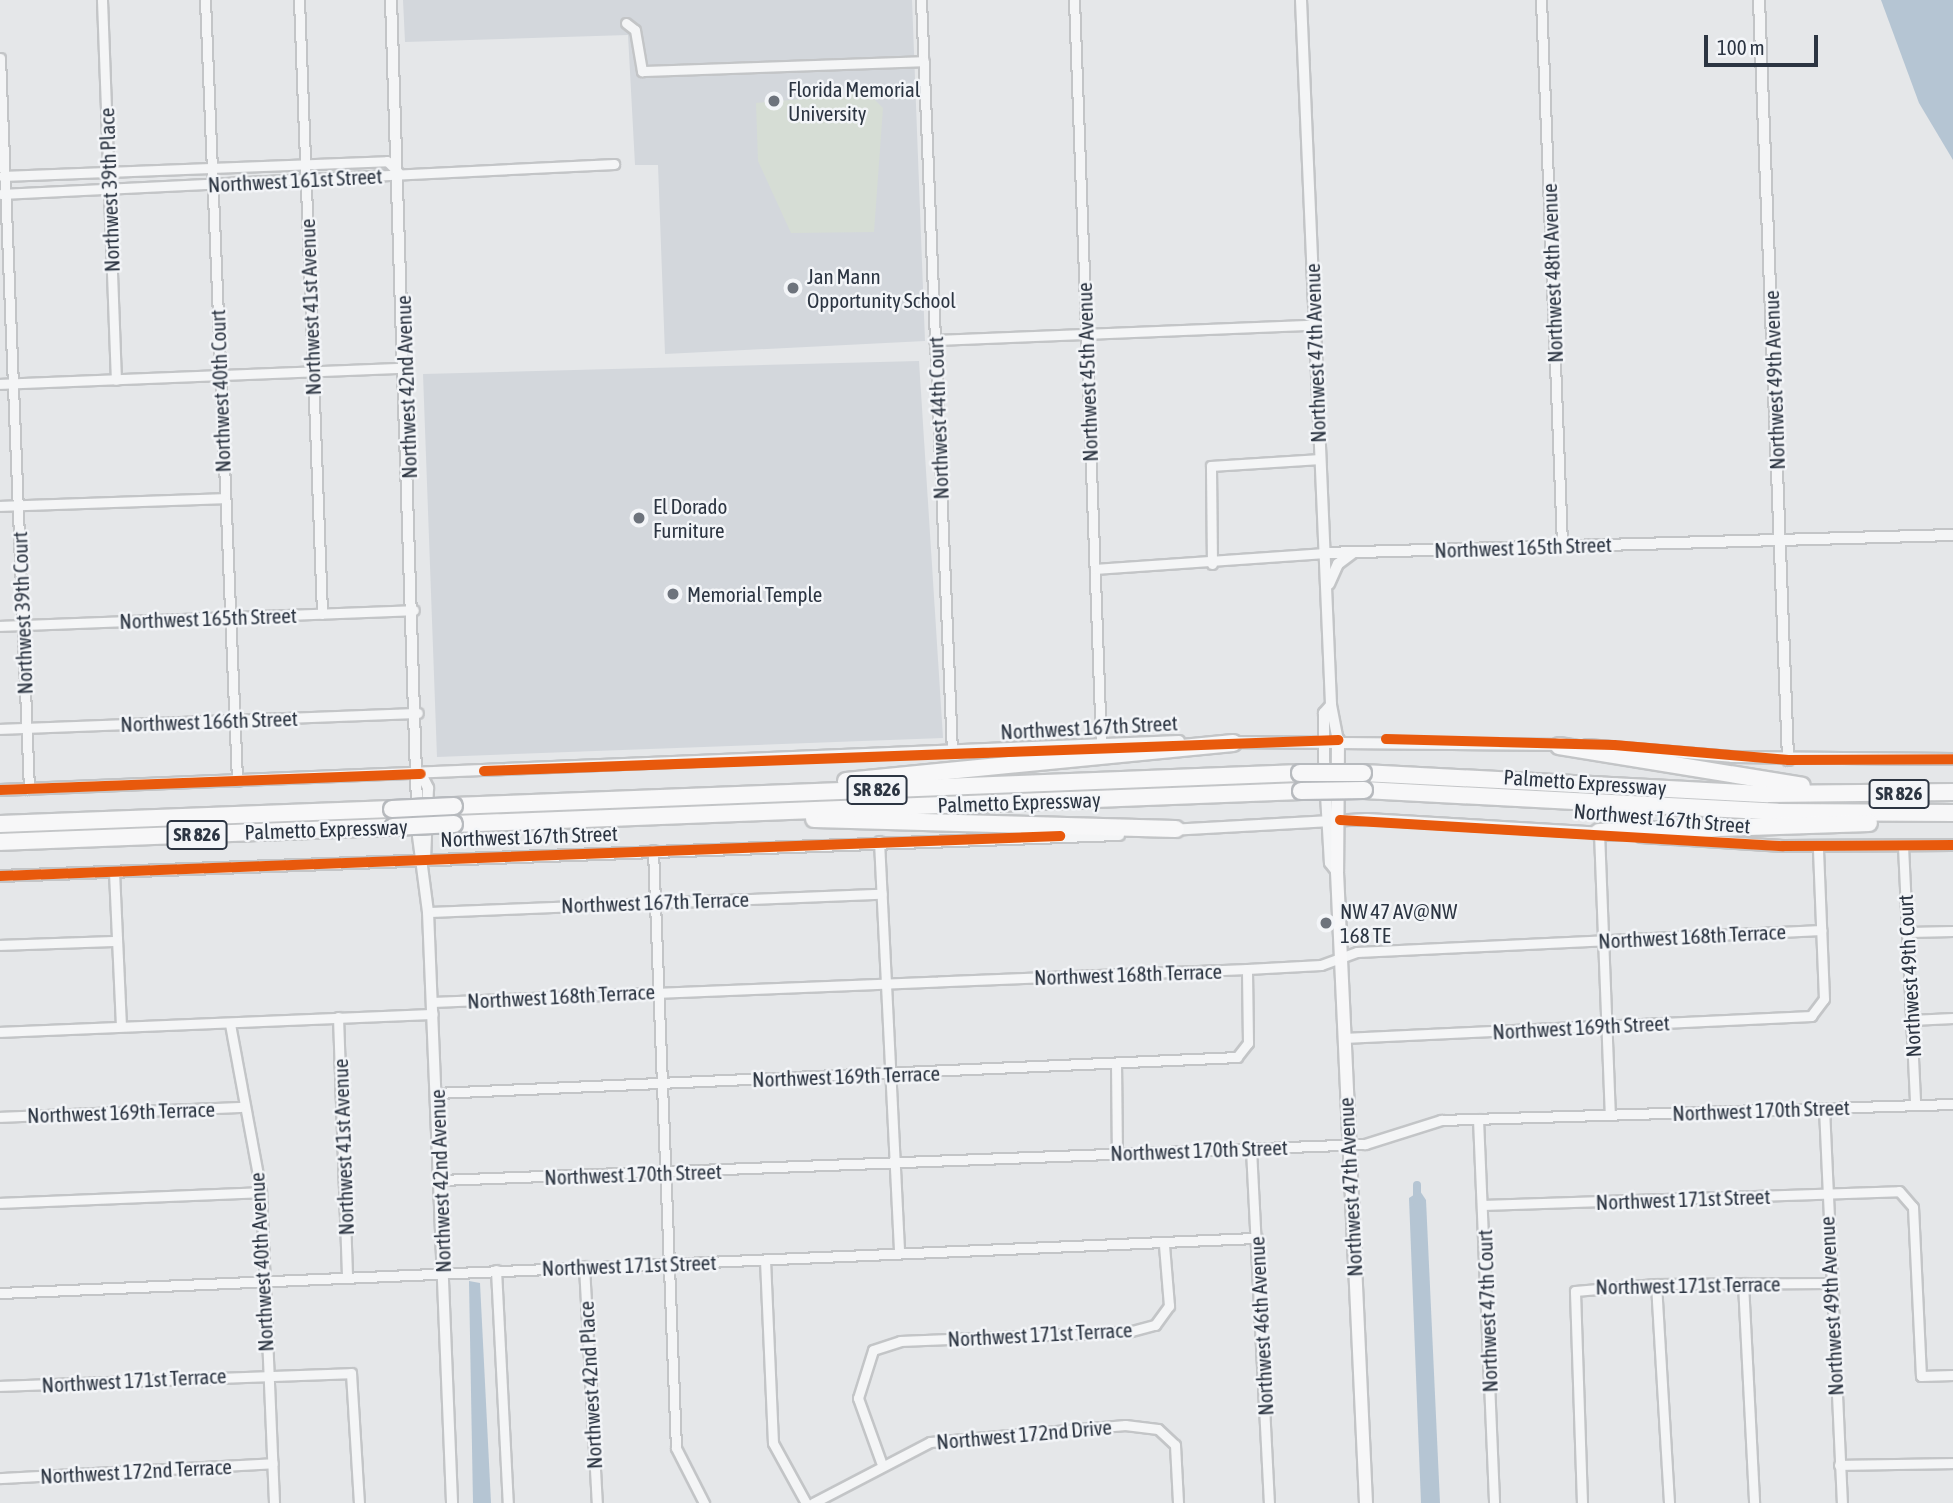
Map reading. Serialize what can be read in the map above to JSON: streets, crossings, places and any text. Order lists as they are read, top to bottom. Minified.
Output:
{"streets":{"highway":["Palmetto Expressway","SR 826"],"main road":["Northwest 47th Avenue"],"street":["Northwest 161st Street","Northwest 39th Place","Northwest 48th Avenue","Northwest 41st Avenue","Northwest 45th Avenue","Northwest 49th Avenue","Northwest 42nd Avenue","Northwest 40th Court","Northwest 44th Court","Northwest 165th Street","Northwest 39th Court","Northwest 166th Street","Northwest 167th Street","Northwest 167th Terrace","Northwest 168th Terrace","Northwest 49th Court","Northwest 169th Street","Northwest 169th Terrace","Northwest 170th Street","Northwest 171st Street","Northwest 40th Avenue","Northwest 171st Terrace","Northwest 47th Court","Northwest 46th Avenue","Northwest 42nd Place","Northwest 172nd Drive","Northwest 172nd Terrace"]},"crossings":[["Northwest 161st Street","Northwest 39th Place"],["Northwest 161st Street","Northwest 41st Avenue"],["Northwest 161st Street","Northwest 42nd Avenue"],["Northwest 161st Street","Northwest 40th Court"],["Northwest 161st Street","Northwest 39th Court"],["Northwest 48th Avenue","Northwest 165th Street"],["Northwest 41st Avenue","Northwest 165th Street"],["Northwest 41st Avenue","Northwest 168th Terrace"],["Northwest 41st Avenue","Northwest 171st Street"],["Northwest 47th Avenue","Northwest 165th Street"],["Northwest 47th Avenue","Northwest 167th Street"],["Northwest 47th Avenue","Northwest 168th Terrace"],["Northwest 47th Avenue","Northwest 169th Street"],["Northwest 47th Avenue","Northwest 170th Street"],["Northwest 45th Avenue","Northwest 165th Street"],["Northwest 45th Avenue","Northwest 167th Street"],["Northwest 49th Avenue","Northwest 165th Street"],["Northwest 49th Avenue","Northwest 170th Street"],["Northwest 49th Avenue","Northwest 171st Street"],["Northwest 49th Avenue","Northwest 171st Terrace"],["Northwest 42nd Avenue","Northwest 165th Street"],["Northwest 42nd Avenue","Northwest 166th Street"],["Northwest 42nd Avenue","Northwest 167th Street"],["Northwest 42nd Avenue","Northwest 167th Terrace"],["Northwest 42nd Avenue","Northwest 168th Terrace"],["Northwest 42nd Avenue","Northwest 169th Terrace"],["Northwest 42nd Avenue","Northwest 170th Street"],["Northwest 42nd Avenue","Northwest 171st Street"],["Northwest 40th Court","Northwest 165th Street"],["Northwest 40th Court","Northwest 166th Street"],["Northwest 40th Court","Northwest 167th Street"],["Northwest 44th Court","Northwest 167th Street"],["Northwest 165th Street","Northwest 39th Court"],["Northwest 39th Court","Northwest 166th Street"],["Northwest 39th Court","Northwest 167th Street"],["Northwest 167th Street","Northwest 49th Court"],["Northwest 168th Terrace","Northwest 169th Street"],["Northwest 168th Terrace","Northwest 169th Terrace"],["Northwest 168th Terrace","Northwest 40th Avenue"],["Northwest 49th Court","Northwest 170th Street"],["Northwest 169th Terrace","Northwest 40th Avenue"],["Northwest 170th Street","Northwest 47th Court"],["Northwest 170th Street","Northwest 46th Avenue"],["Northwest 171st Street","Northwest 40th Avenue"],["Northwest 171st Street","Northwest 171st Terrace"],["Northwest 171st Street","Northwest 47th Court"],["Northwest 171st Street","Northwest 46th Avenue"],["Northwest 171st Street","Northwest 42nd Place"],["Northwest 40th Avenue","Northwest 171st Terrace"],["Northwest 40th Avenue","Northwest 172nd Terrace"],["Northwest 171st Terrace","Northwest 172nd Drive"]],"places":["Florida Memorial University","Jan Mann Opportunity School","El Dorado Furniture","Memorial Temple","NW 47 AV@NW 168 TE"],"scale_bar":"100 m"}
